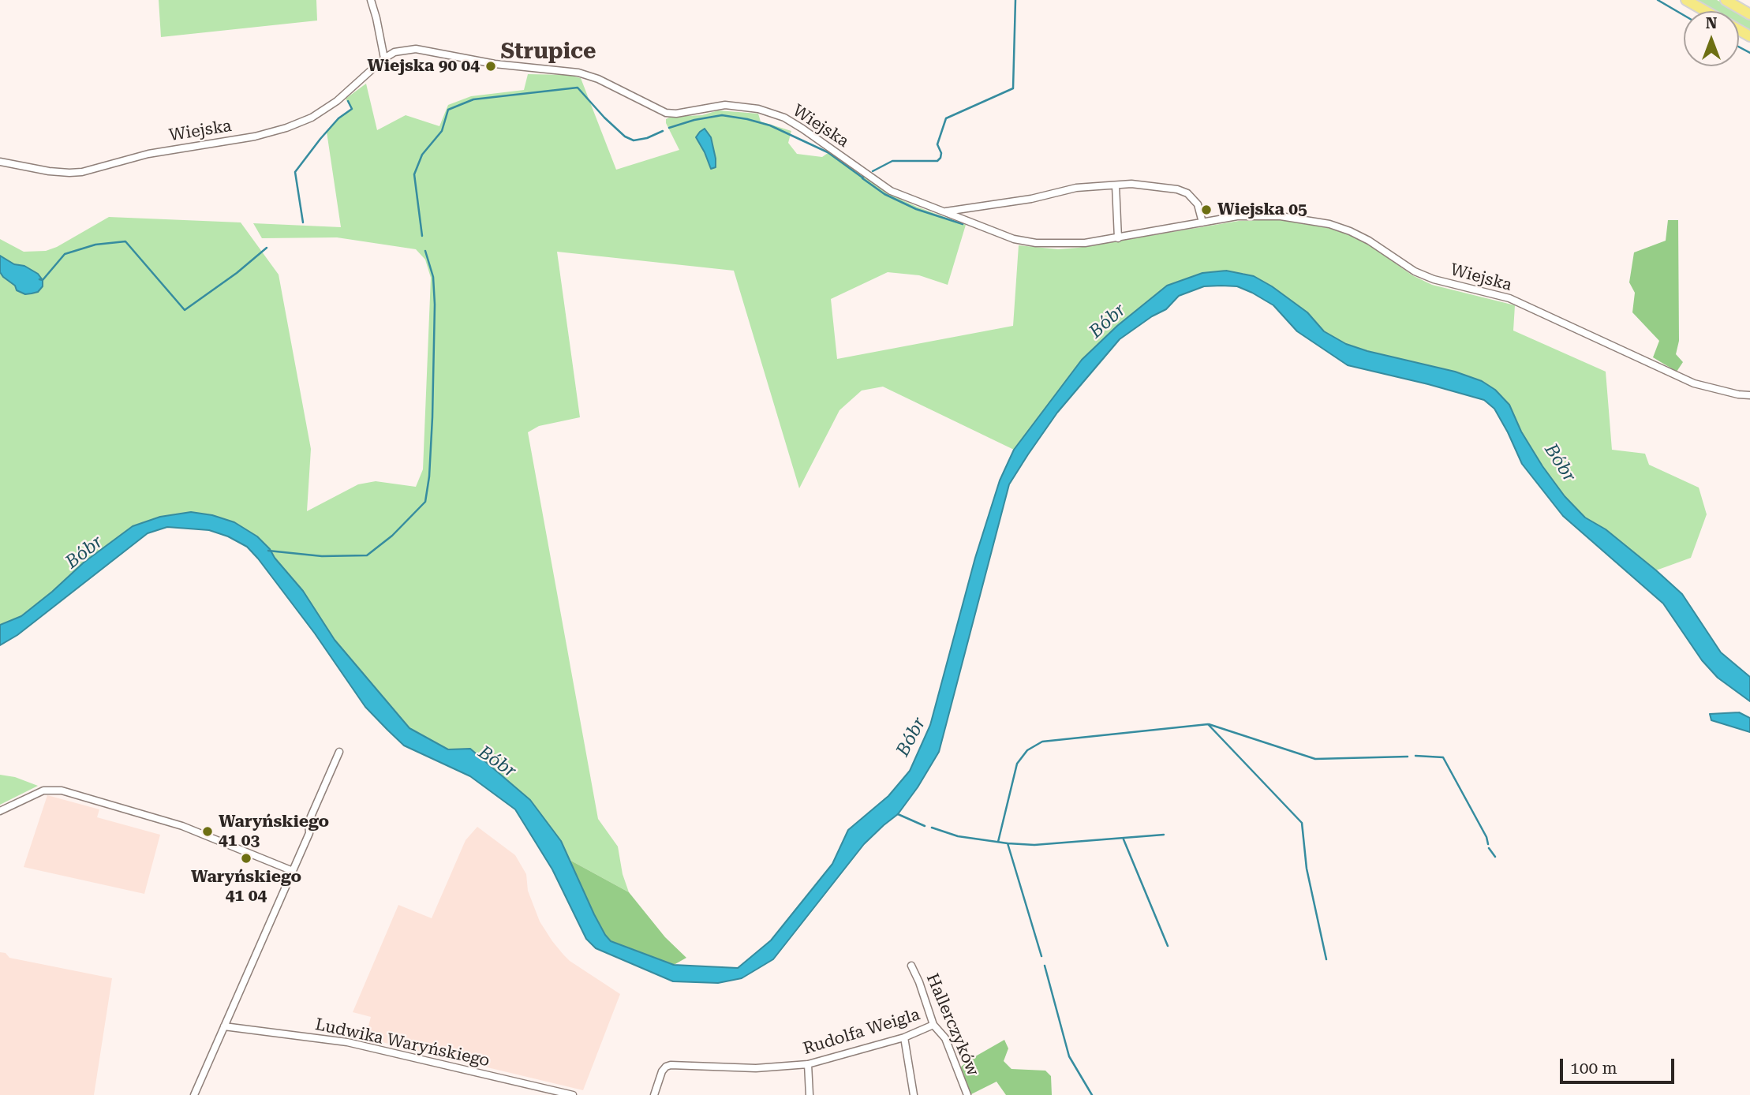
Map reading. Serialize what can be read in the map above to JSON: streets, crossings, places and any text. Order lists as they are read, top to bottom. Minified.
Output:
{"streets":{"street":["Wiejska","Hallerczyków","Rudolfa Weigla","Ludwika Waryńskiego"]},"crossings":[["Hallerczyków","Rudolfa Weigla"]],"districts":["Strupice"],"water":["Bóbr"],"places":["Wiejska 90 04","Wiejska 05","Waryńskiego 41 03","Waryńskiego 41 04"],"scale_bar":"100 m","north":"top"}
